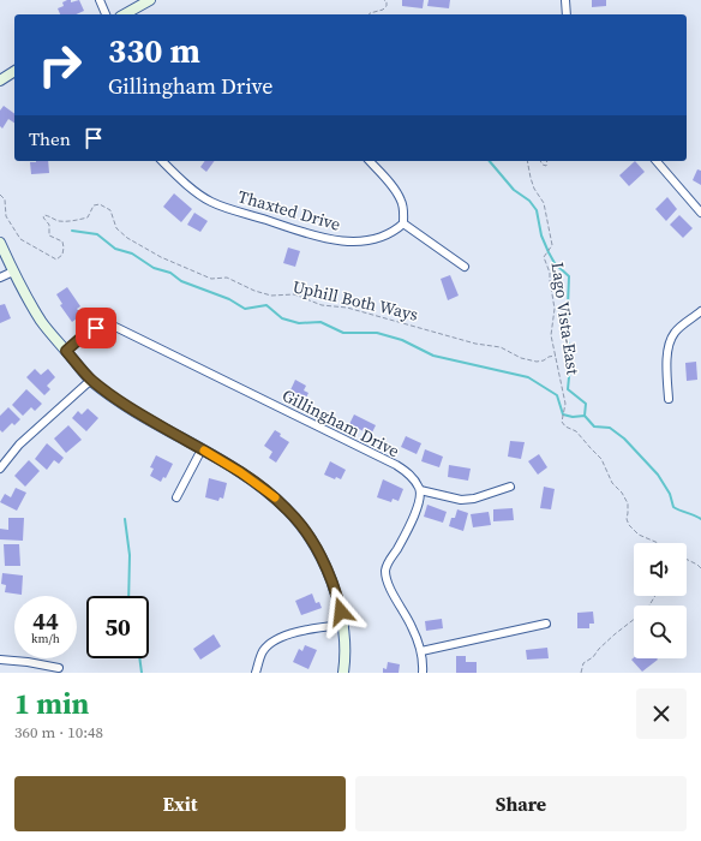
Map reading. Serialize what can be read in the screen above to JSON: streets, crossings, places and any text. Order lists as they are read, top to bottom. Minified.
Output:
{"streets":{"street":["Thaxted Drive","Gillingham Drive"],"path":["Uphill Both Ways","Lago Vista-East"]},"crossings":[["Uphill Both Ways","Lago Vista-East"]],"page":{"turn":["330 m","Gillingham Drive"],"then":"Then","speed":"44 km/h","limit":"50","heading":["1 min","360 m · 10:48"],"buttons":["Exit","Share"]}}
